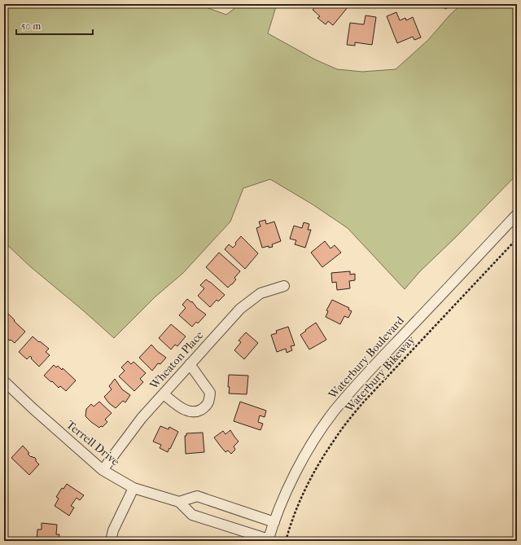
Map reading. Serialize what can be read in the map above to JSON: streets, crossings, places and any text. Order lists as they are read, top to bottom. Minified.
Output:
{"streets":{"street":["Waterbury Boulevard","Wheaton Place","Terrell Drive"],"path":["Waterbury Bikeway"]},"crossings":[["Waterbury Boulevard","Terrell Drive"],["Wheaton Place","Terrell Drive"]],"scale_bar":"50 m"}
